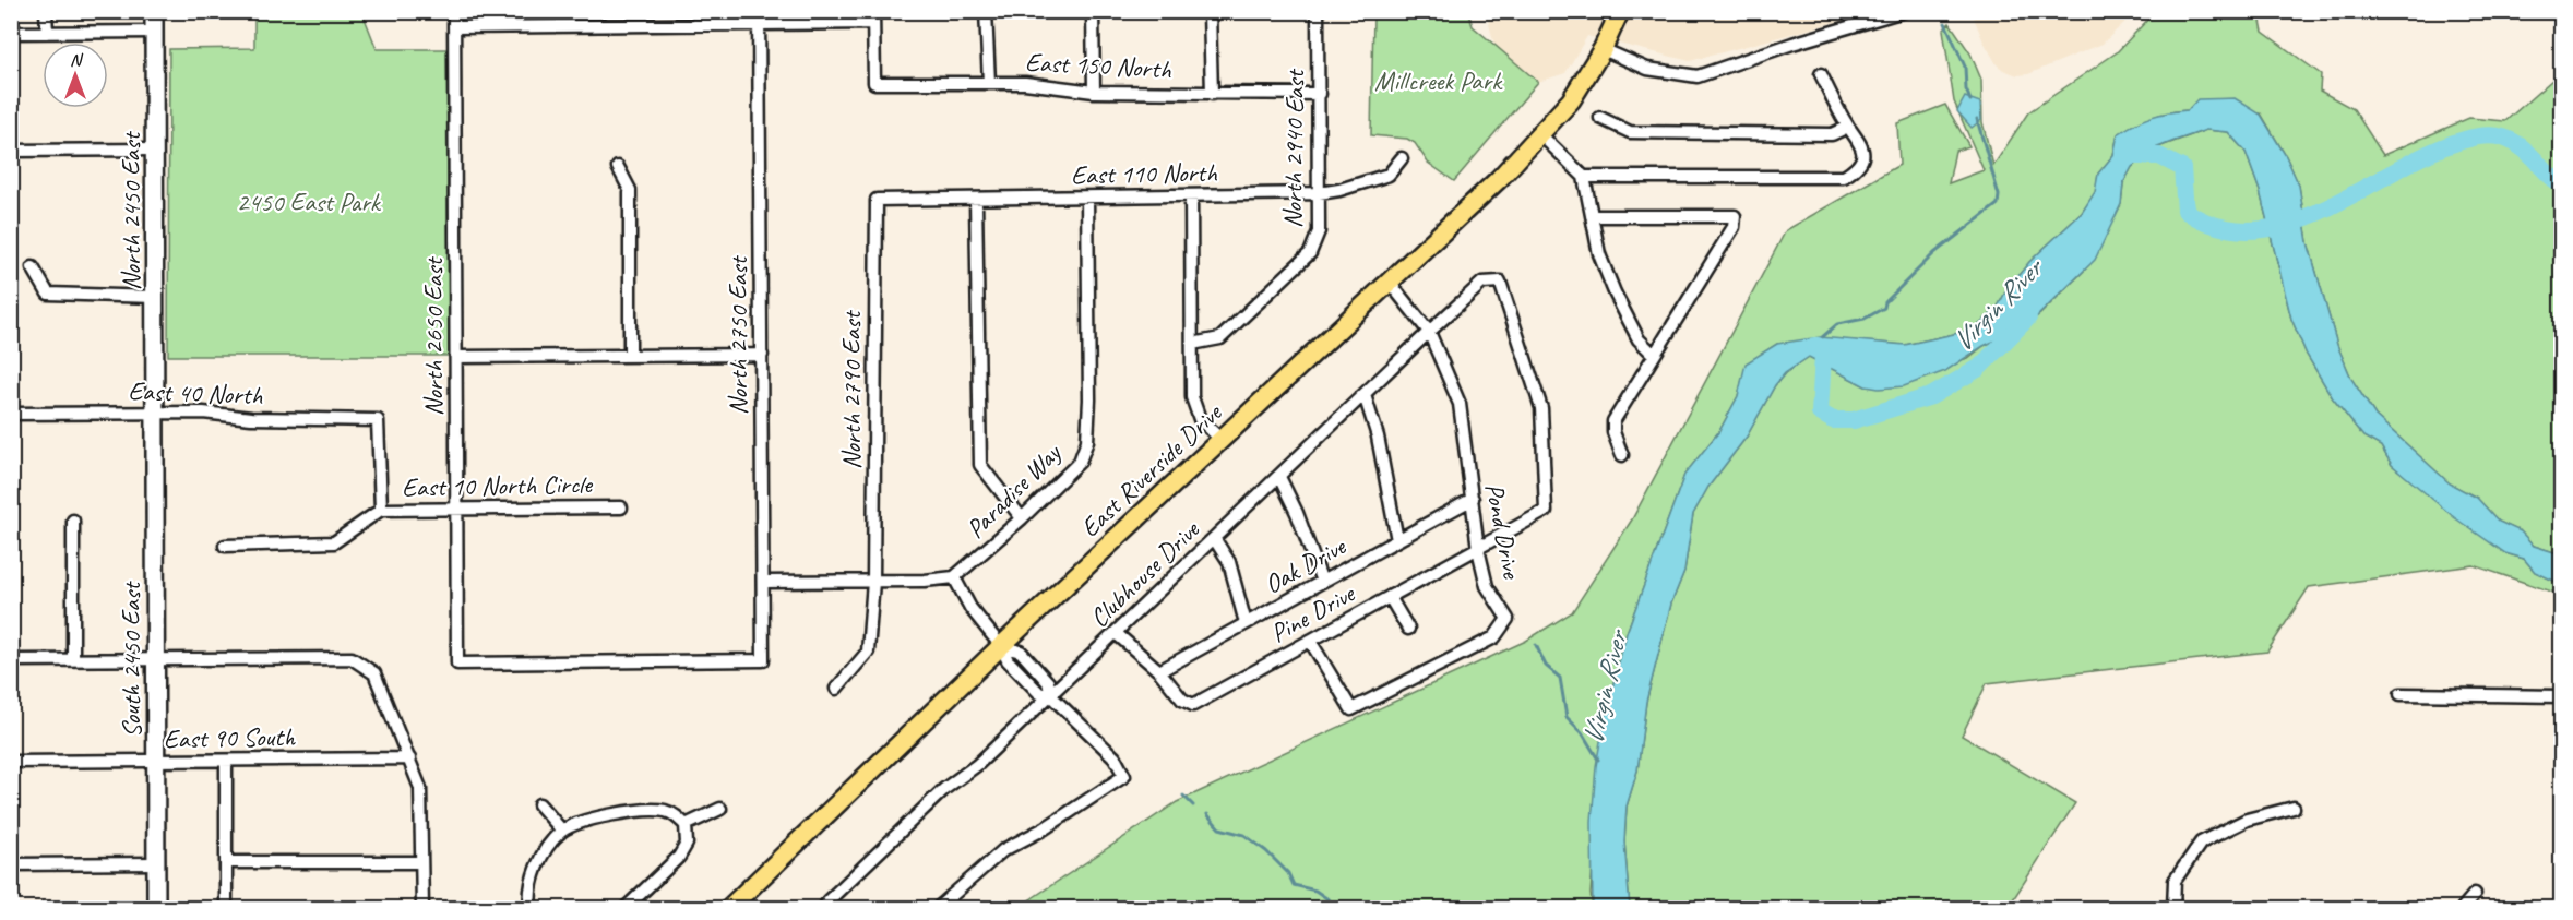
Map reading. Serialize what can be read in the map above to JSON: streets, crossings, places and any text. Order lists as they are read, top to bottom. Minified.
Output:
{"streets":{"main road":["East Riverside Drive"],"street":["East 150 North","North 2940 East","East 110 North","North 2450 East","North 2750 East","North 2650 East","North 2790 East","East 40 North","East 10 North Circle","Paradise Way","Pond Drive","Oak Drive","Clubhouse Drive","Pine Drive","South 2450 East","East 90 South"]},"crossings":[["East 150 North","North 2940 East"],["North 2940 East","East 110 North"],["East 110 North","North 2790 East"],["East 110 North","Paradise Way"],["North 2450 East","East 40 North"],["North 2450 East","South 2450 East"],["North 2750 East","North 2650 East"],["North 2650 East","East 10 North Circle"],["East 40 North","East 10 North Circle"],["East 40 North","South 2450 East"],["East Riverside Drive","Pond Drive"],["Pond Drive","Oak Drive"],["Pond Drive","Clubhouse Drive"],["Pond Drive","Pine Drive"],["Oak Drive","Pine Drive"],["Clubhouse Drive","Pine Drive"],["South 2450 East","East 90 South"]],"water":["Virgin River"],"parks":["Millcreek Park","2450 East Park"],"north":"top"}
